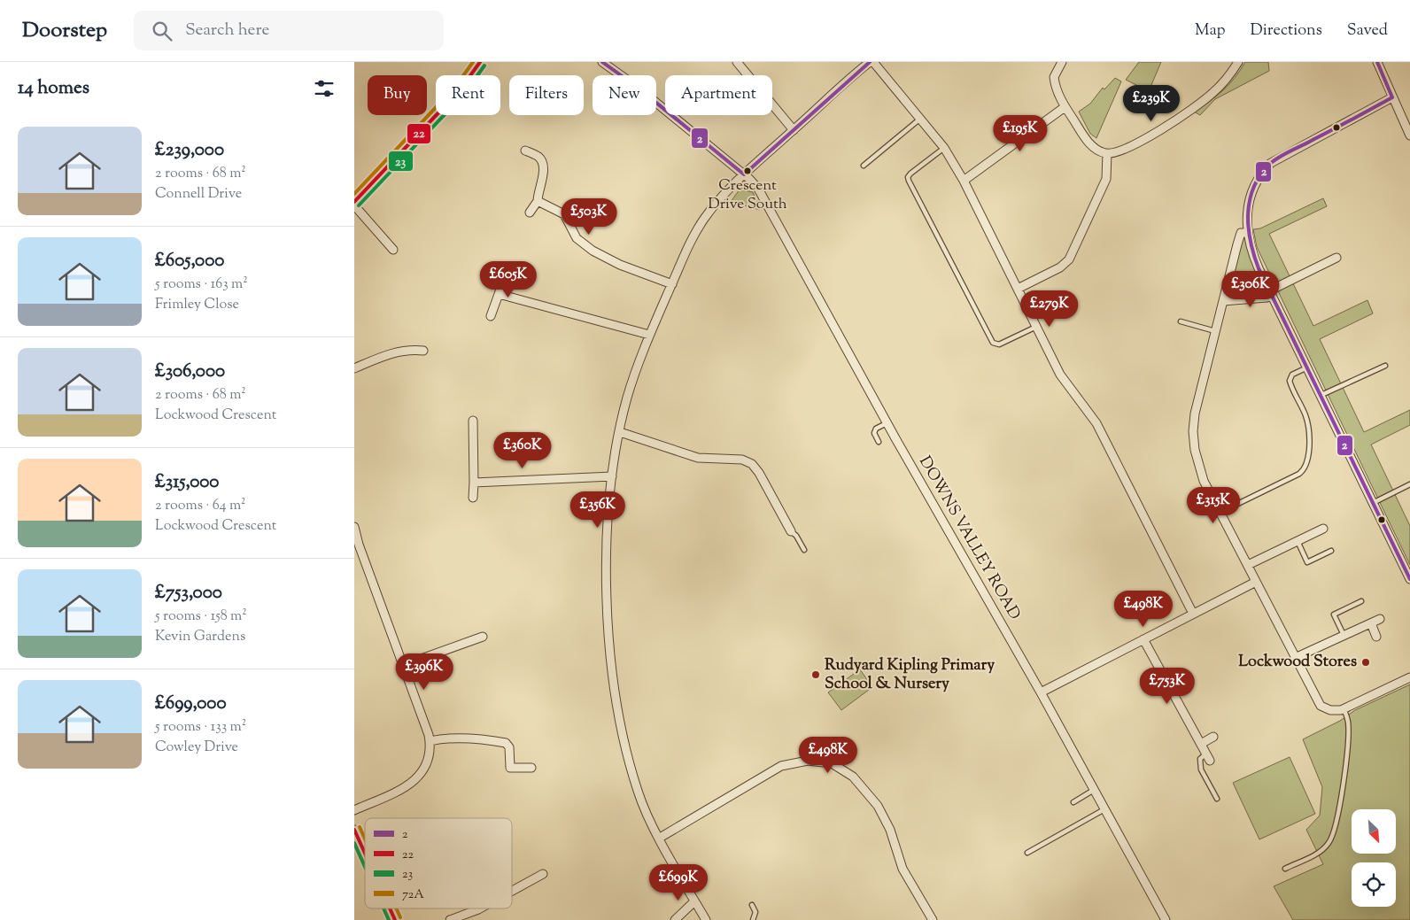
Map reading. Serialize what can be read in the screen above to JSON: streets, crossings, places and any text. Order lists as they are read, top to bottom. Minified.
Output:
{"streets":{"street":["DOWNS VALLEY ROAD"]},"places":["Crescent Drive South","Lockwood Stores","Rudyard Kipling Primary School & Nursery"],"lines":["transit line 2","transit line 22","transit line 72A","transit line 23"],"legend":["2","22","23","72A"],"north":"bottom right","page":{"header":"Doorstep","search":"Search here","nav":["Map","Directions","Saved"],"heading":"14 homes","chip":["Buy","Rent","Filters","New","Apartment"],"price":["£239K","£195K","£503K","£605K","£306K","£279K","£360K","£315K","£356K","£498K","£396K","£753K","£498K","£699K"],"list":[{"name":"£239,000","note":"2 rooms · 68 m² · Connell Drive"},{"name":"£605,000","note":"5 rooms · 163 m² · Frimley Close"},{"name":"£306,000","note":"2 rooms · 68 m² · Lockwood Crescent"},{"name":"£315,000","note":"2 rooms · 64 m² · Lockwood Crescent"},{"name":"£753,000","note":"5 rooms · 158 m² · Kevin Gardens"},{"name":"£699,000","note":"5 rooms · 133 m² · Cowley Drive"}]}}
